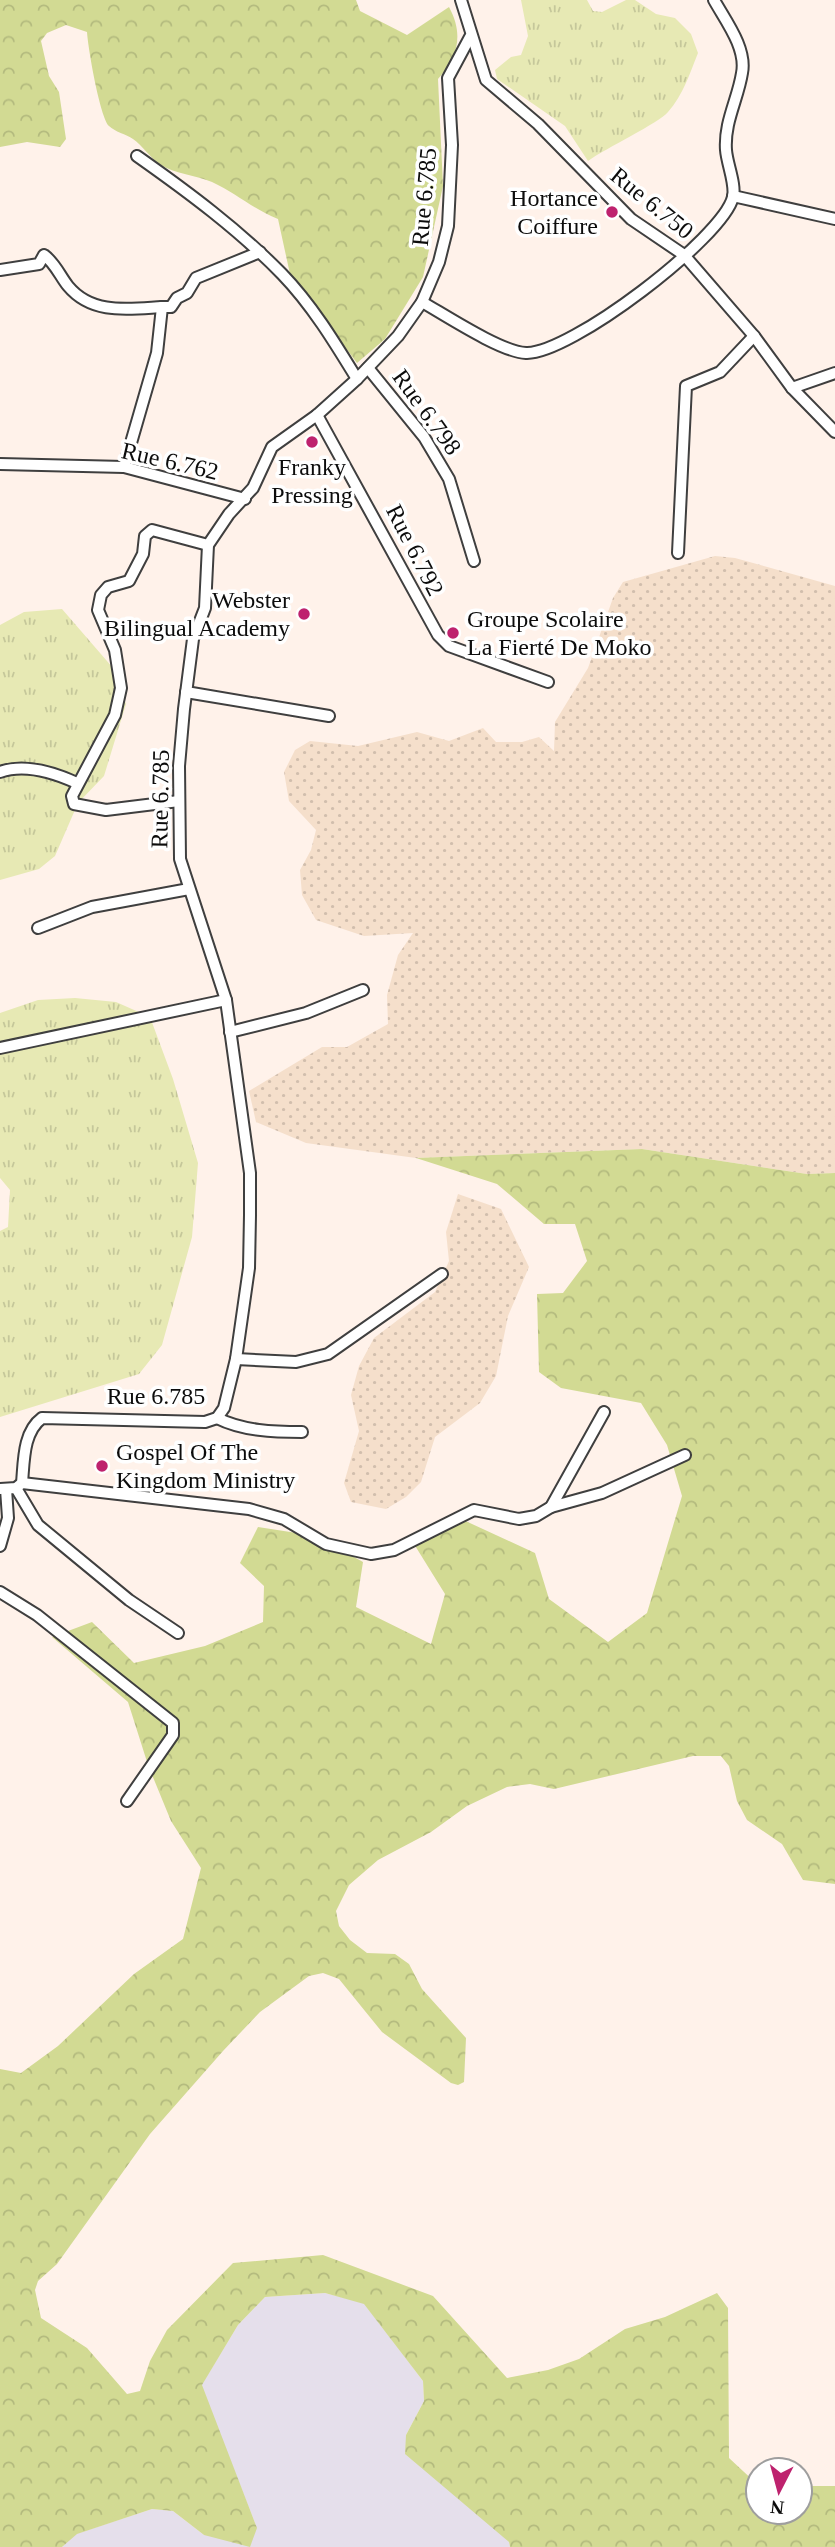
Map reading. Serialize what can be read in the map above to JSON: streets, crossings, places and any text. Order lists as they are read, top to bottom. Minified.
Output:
{"streets":{"street":["Rue 6.785","Rue 6.750","Rue 6.798","Rue 6.762","Rue 6.792"]},"crossings":[["Rue 6.785","Rue 6.750"],["Rue 6.785","Rue 6.798"],["Rue 6.785","Rue 6.762"],["Rue 6.785","Rue 6.792"]],"places":["Hortance Coiffure","Franky Pressing","Webster Bilingual Academy","Groupe Scolaire La Fierté De Moko","Gospel Of The Kingdom Ministry"],"north":"bottom"}
